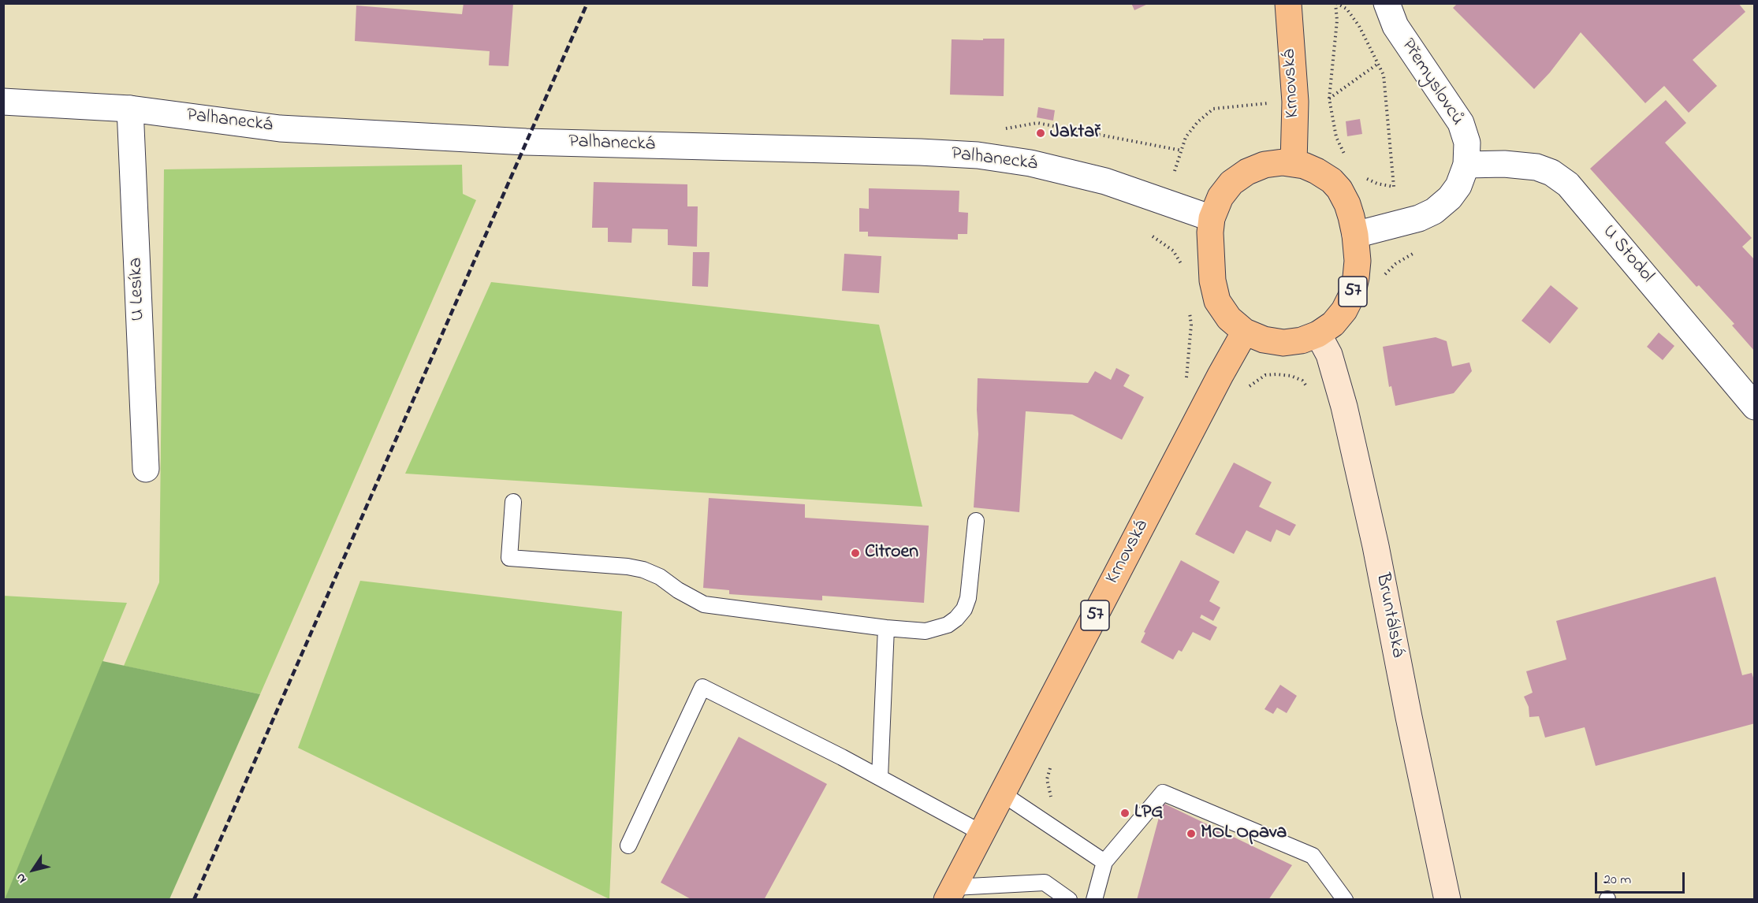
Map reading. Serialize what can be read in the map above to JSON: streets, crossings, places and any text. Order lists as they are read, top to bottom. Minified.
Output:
{"streets":{"main road":["Krnovská","57","Bruntálská"],"street":["Přemyslovců","Palhanecká","U Stodol","U Lesíka"]},"crossings":[["Přemyslovců","Krnovská"],["Přemyslovců","Palhanecká"],["Přemyslovců","U Stodol"],["Přemyslovců","57"],["Přemyslovců","Bruntálská"],["Krnovská","Palhanecká"],["Krnovská","57"],["Krnovská","Bruntálská"],["Palhanecká","U Lesíka"],["Palhanecká","57"],["Palhanecká","Bruntálská"],["57","Bruntálská"]],"places":["Jaktař","Citroen","LPG","MOL Opava"],"scale_bar":"20 m","north":"bottom left"}
